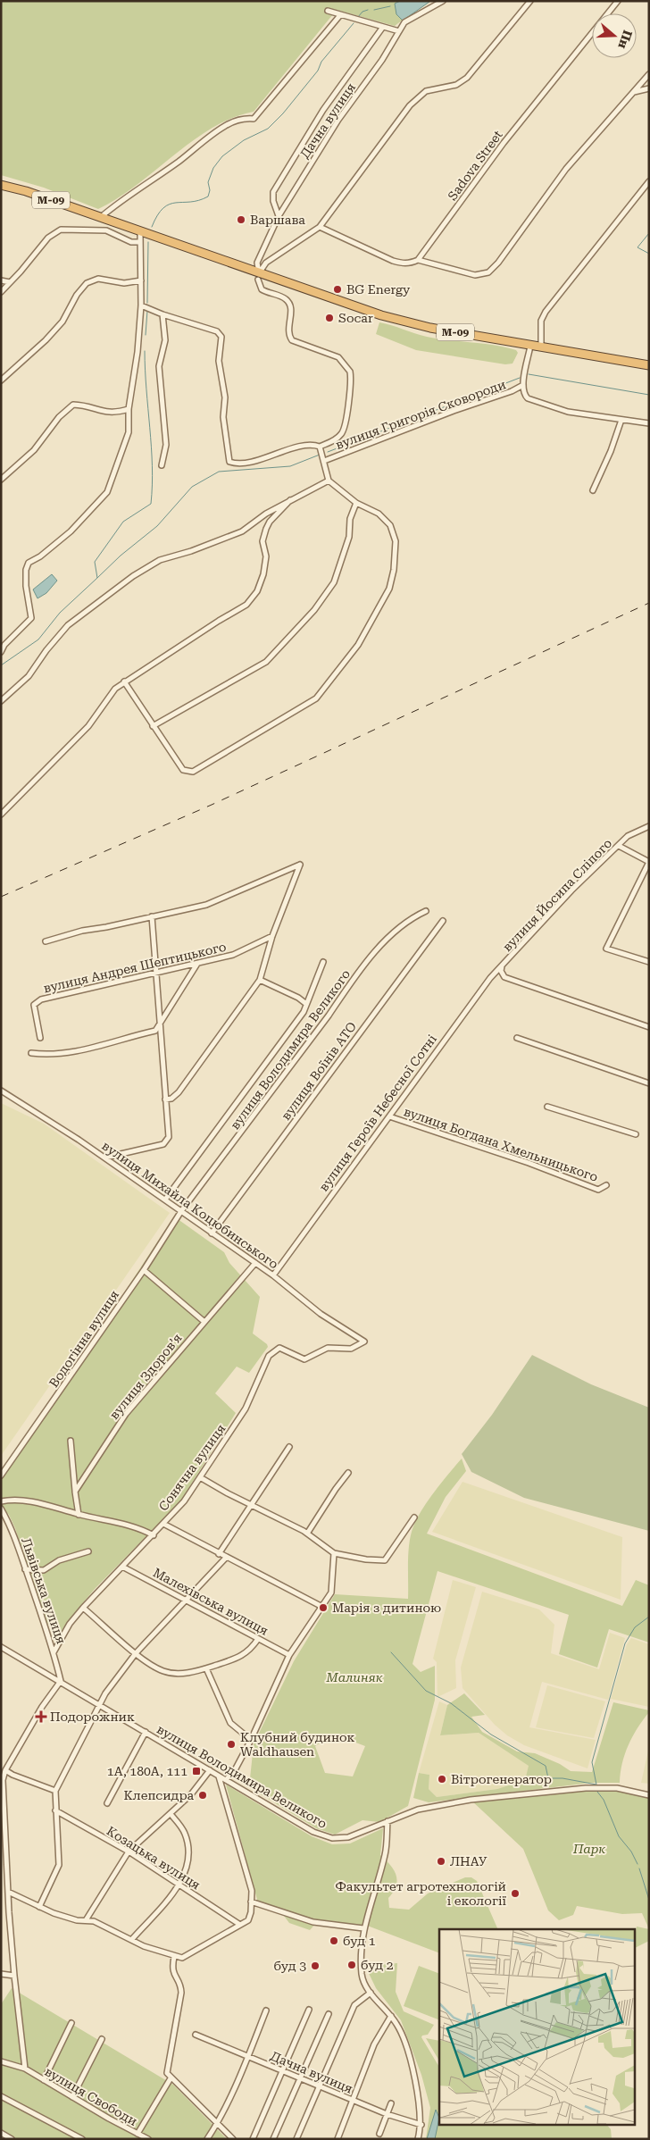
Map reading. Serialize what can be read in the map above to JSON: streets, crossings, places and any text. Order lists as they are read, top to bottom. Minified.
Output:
{"streets":{"highway":["М-09"],"street":["Дачна вулиця","Sadova Street","вулиця Григорія Сковороди","вулиця Йосипа Сліпого","вулиця Андрея Шептицького","вулиця Володимира Великого","вулиця Воїнів АТО","вулиця Героїв Небесної Сотні","вулиця Богдана Хмельницького","вулиця Михайла Коцюбинського","Водогінна вулиця","вулиця Здоровʼя","Сонячна вулиця","Львівська вулиця","Малехівська вулиця","Козацька вулиця","вулиця Свободи"]},"crossings":[["Дачна вулиця","М-09"],["вулиця Йосипа Сліпого","вулиця Героїв Небесної Сотні"],["вулиця Володимира Великого","вулиця Михайла Коцюбинського"],["вулиця Володимира Великого","Водогінна вулиця"],["вулиця Володимира Великого","Львівська вулиця"],["вулиця Воїнів АТО","вулиця Михайла Коцюбинського"],["вулиця Героїв Небесної Сотні","вулиця Богдана Хмельницького"],["вулиця Героїв Небесної Сотні","вулиця Михайла Коцюбинського"],["вулиця Михайла Коцюбинського","Водогінна вулиця"],["вулиця Михайла Коцюбинського","вулиця Здоровʼя"],["вулиця Михайла Коцюбинського","Сонячна вулиця"],["Сонячна вулиця","Львівська вулиця"],["Сонячна вулиця","Малехівська вулиця"]],"parks":["Малиняк","Парк"],"places":{"other":["Варшава","BG Energy","Socar","Марія з дитиною","Клубний будинок Waldhausen","Вітрогенератор","Клепсидра","ЛНАУ","Факультет агротехнологій і екології","буд 1","буд 2","буд 3"],"health":["Подорожник"],"transit":["1А, 180А, 111"]},"north":"right"}
